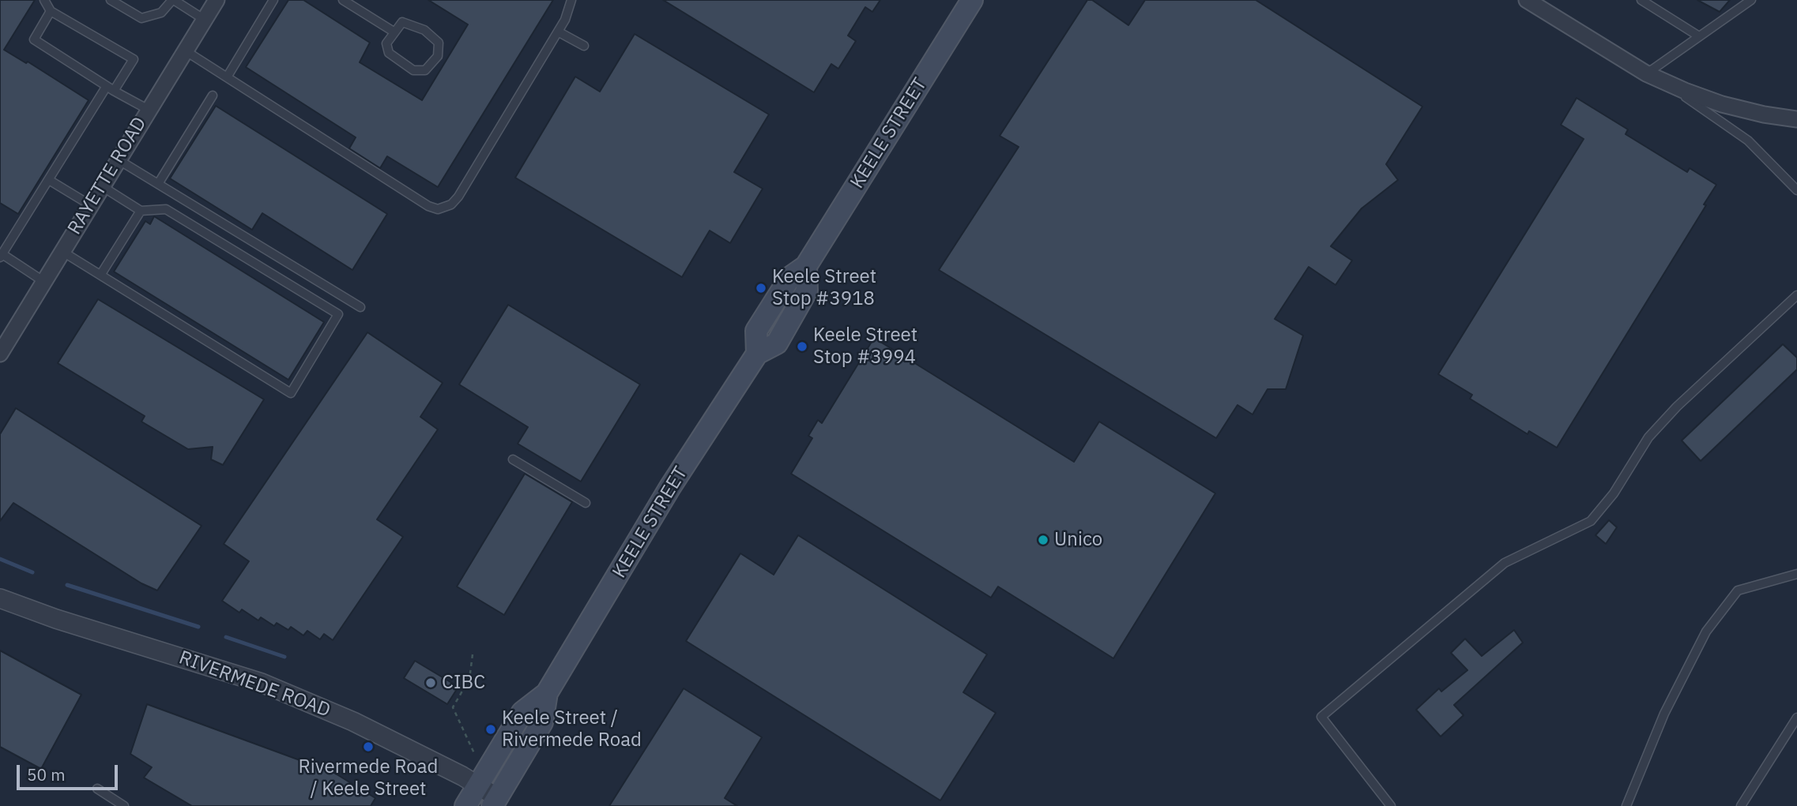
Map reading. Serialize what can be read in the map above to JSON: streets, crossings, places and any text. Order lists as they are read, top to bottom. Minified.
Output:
{"streets":{"main road":["KEELE STREET"],"street":["RAYETTE ROAD","RIVERMEDE ROAD"]},"crossings":[["KEELE STREET","RIVERMEDE ROAD"]],"places":["Keele Street Stop #3918","Keele Street Stop #3994","Unico","CIBC","Keele Street / Rivermede Road","Rivermede Road / Keele Street"],"scale_bar":"50 m"}
